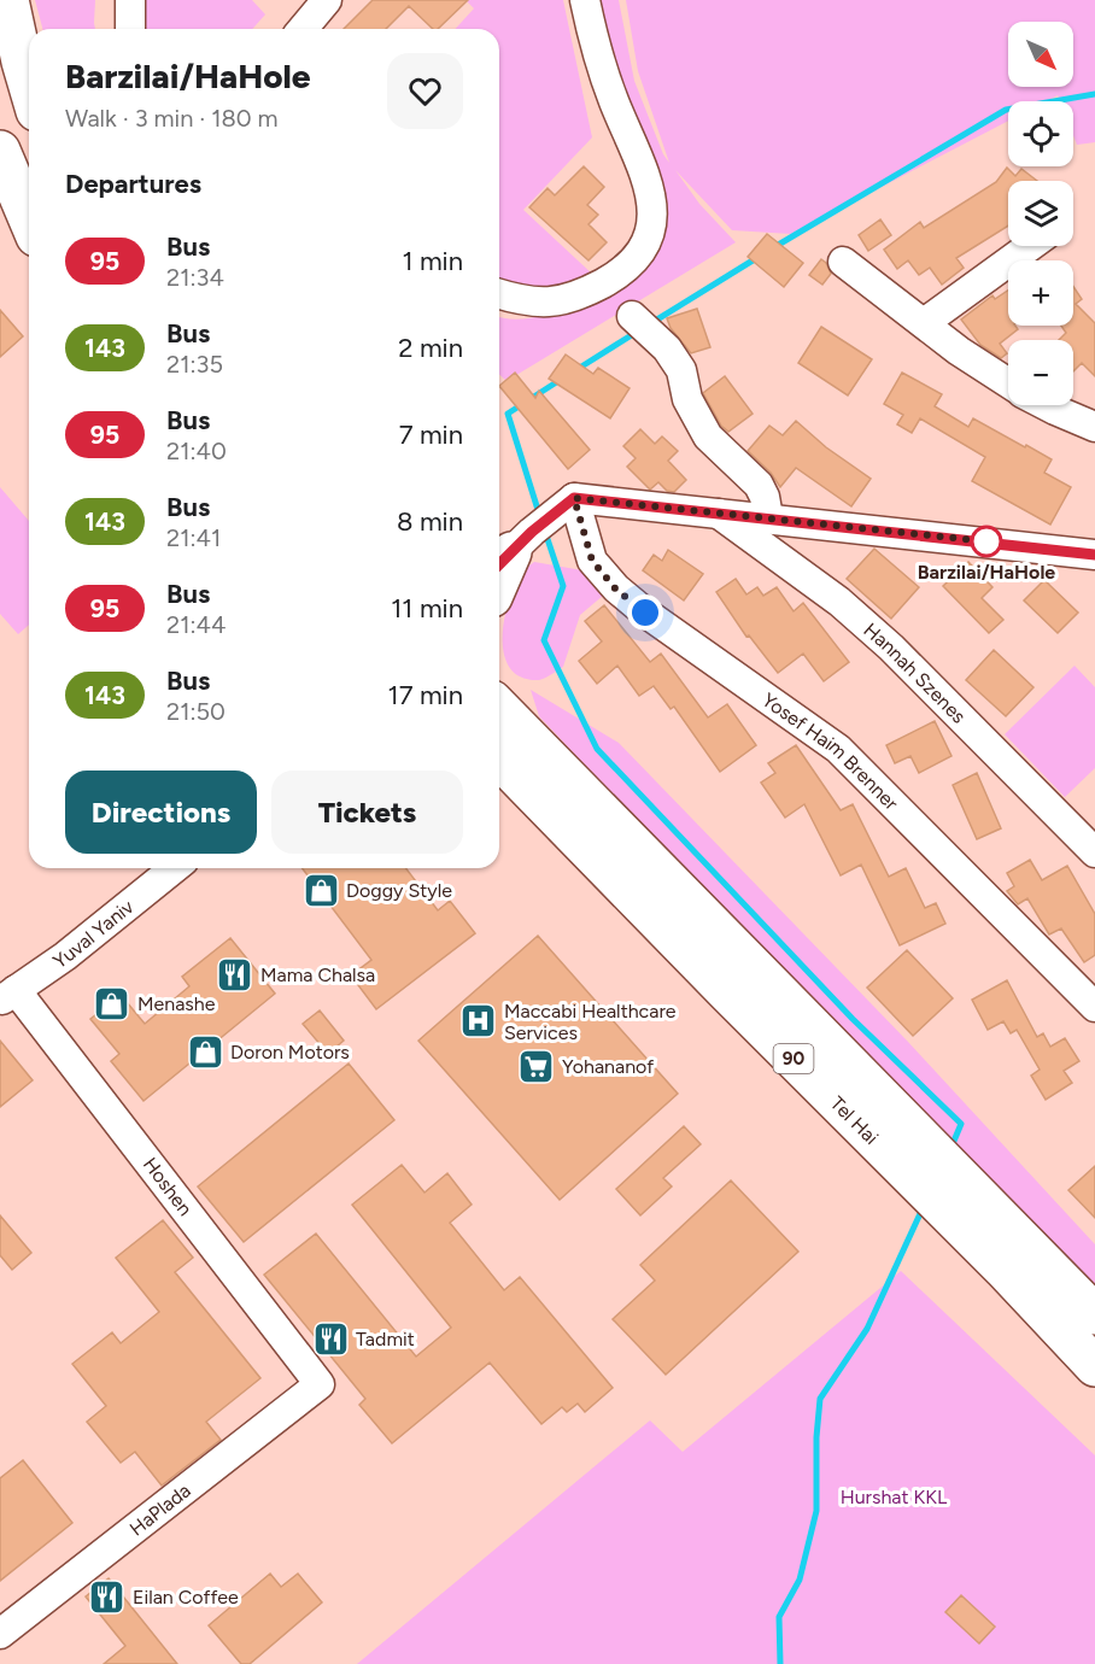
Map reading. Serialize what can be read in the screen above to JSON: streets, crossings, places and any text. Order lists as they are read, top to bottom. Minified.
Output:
{"streets":{"highway":["90","Tel Hai"],"street":["Hannah Szenes","Yosef Haim Brenner","Yuval Yaniv","Hoshen","HaPlada"]},"crossings":[["Yuval Yaniv","Hoshen"],["Hoshen","HaPlada"]],"parks":["Hurshat KKL"],"places":{"other":["Barzilai/HaHole"],"shop":["Doggy Style","Menashe","Doron Motors"],"restaurant":["Mama Chalsa","Tadmit","Eilan Coffee"],"hospital":["Maccabi Healthcare Services"],"supermarket":["Yohananof"]},"lines":["bus line 95"],"north":"bottom right","page":{"map_buttons":["+","−"],"heading":[["Barzilai/HaHole","Walk · 3 min · 180 m"],"Departures"],"list":[{"mark":"95","name":"Bus","note":"21:34","value":"1 min"},{"mark":"143","name":"Bus","note":"21:35","value":"2 min"},{"mark":"95","name":"Bus","note":"21:40","value":"7 min"},{"mark":"143","name":"Bus","note":"21:41","value":"8 min"},{"mark":"95","name":"Bus","note":"21:44","value":"11 min"},{"mark":"143","name":"Bus","note":"21:50","value":"17 min"}],"buttons":["Directions","Tickets"]}}
